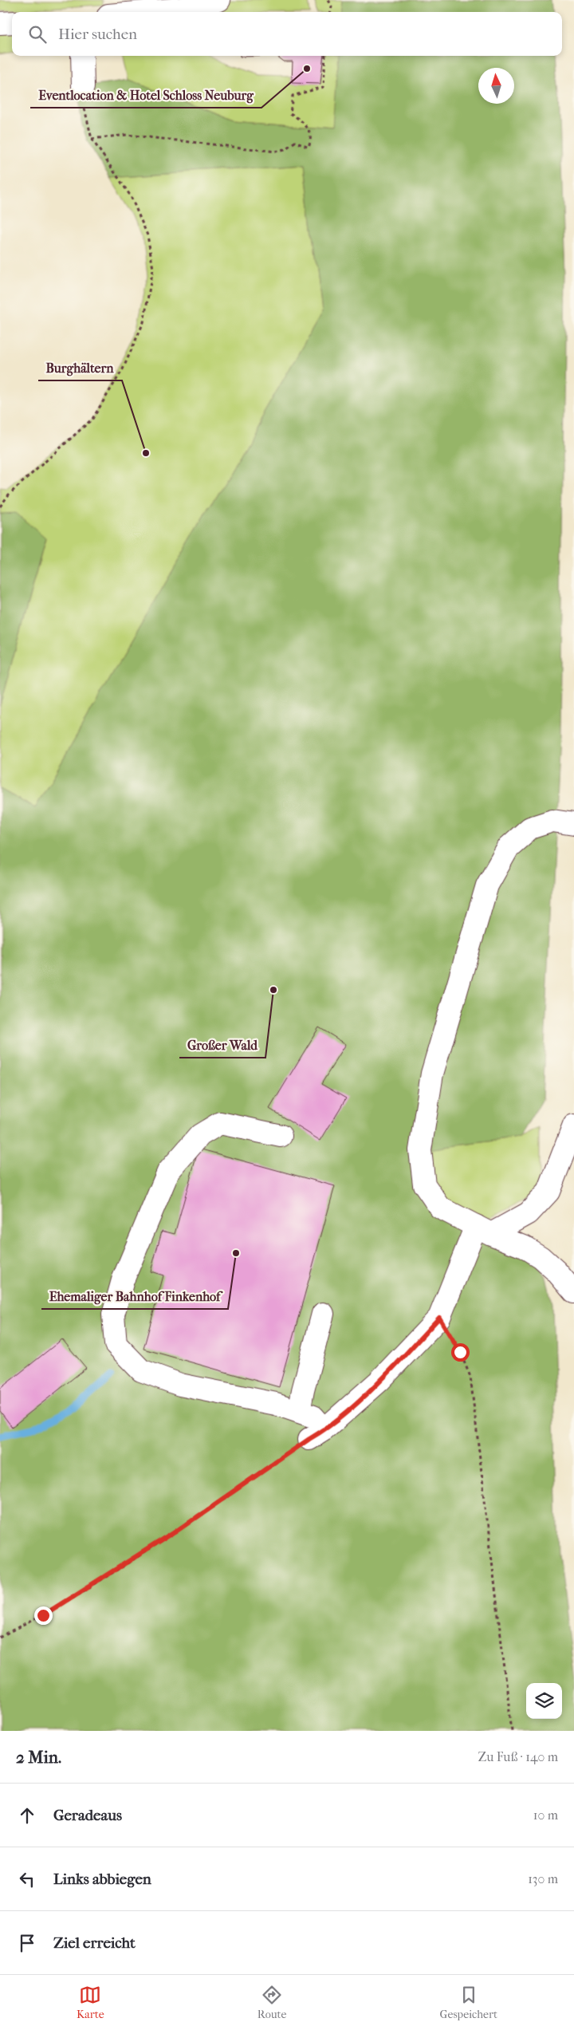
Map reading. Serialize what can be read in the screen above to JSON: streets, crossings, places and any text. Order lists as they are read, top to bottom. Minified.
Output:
{"places":["Eventlocation & Hotel Schloss Neuburg","Burghältern","Großer Wald","Ehemaliger Bahnhof Finkenhof"],"north":"top","page":{"search":"Hier suchen","heading":["2 Min.","Zu Fuß · 140 m"],"list":[["Geradeaus","10 m"],["Links abbiegen","130 m"],"Ziel erreicht"],"nav":["Karte","Route","Gespeichert"]}}
